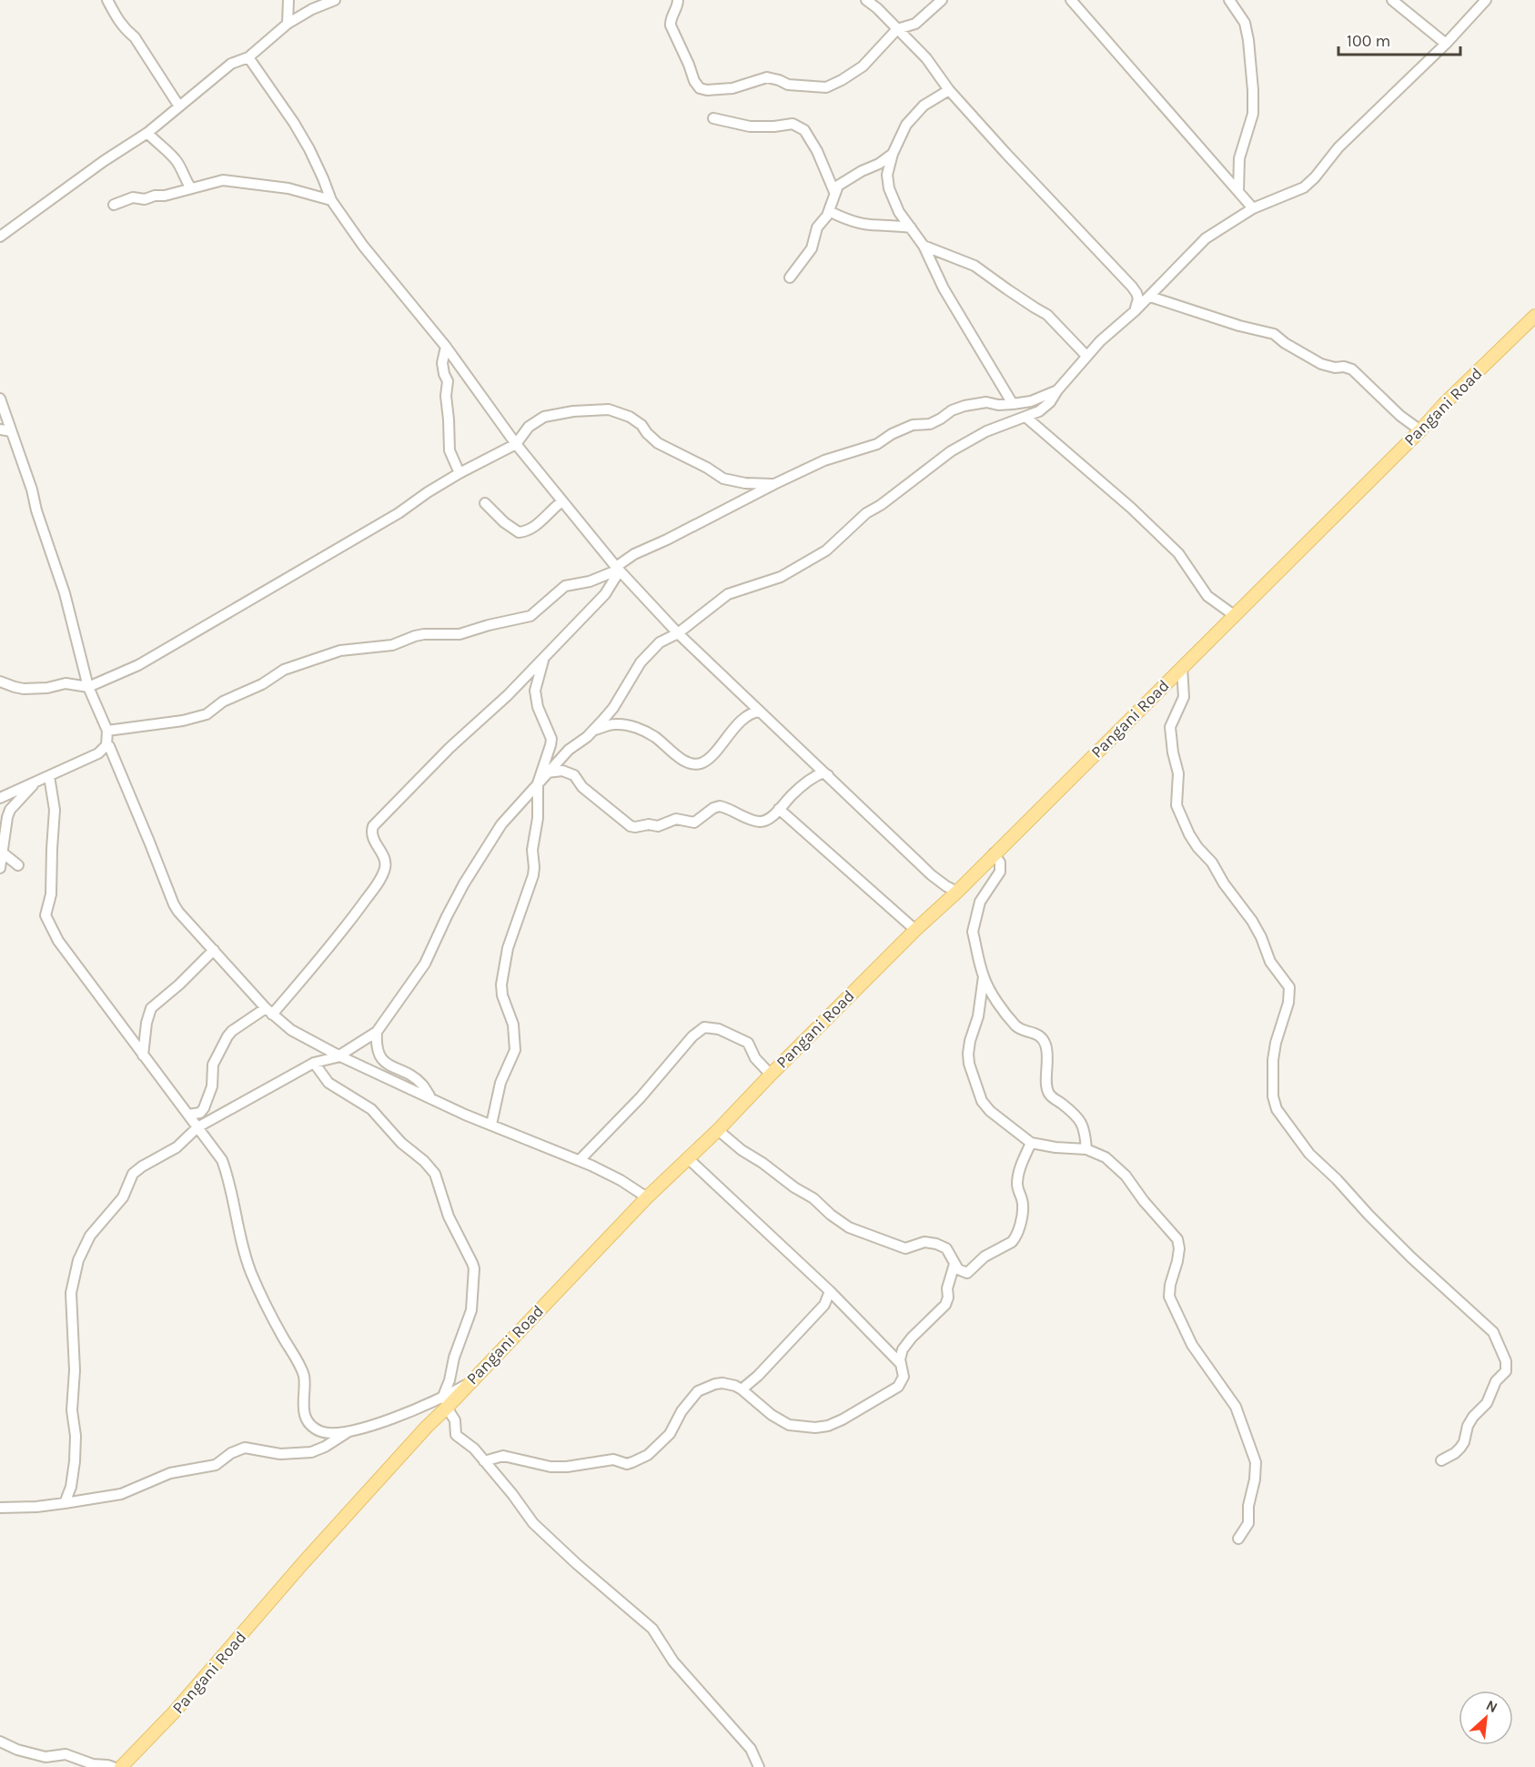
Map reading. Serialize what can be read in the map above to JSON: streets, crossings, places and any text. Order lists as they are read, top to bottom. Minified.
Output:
{"streets":{"main road":["Pangani Road"]},"scale_bar":"100 m","north":"top right"}
